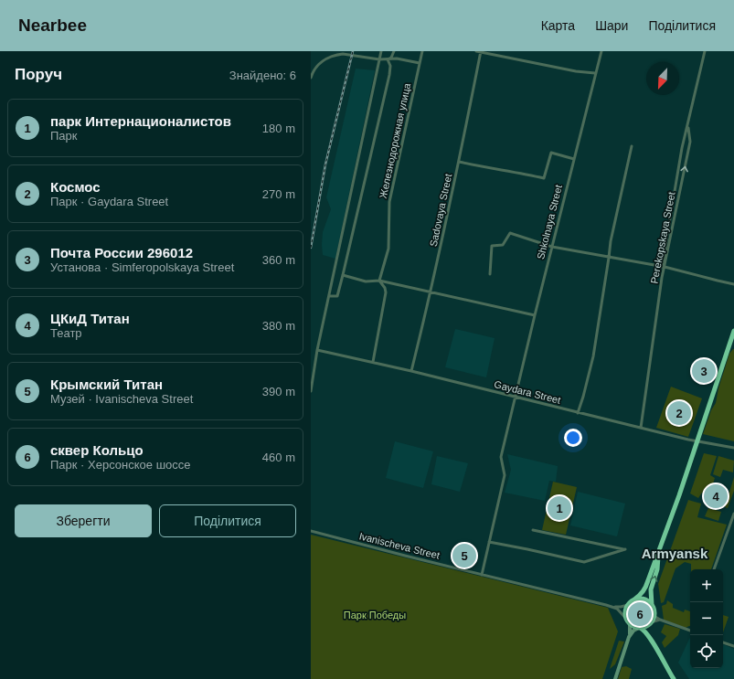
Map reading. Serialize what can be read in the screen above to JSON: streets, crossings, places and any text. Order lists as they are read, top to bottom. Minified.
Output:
{"streets":{"street":["Железнодорожная улица","Sadovaya Street","Shkolnaya Street","Perekopskaya Street","Gaydara Street","Ivanischeva Street"]},"crossings":[["Sadovaya Street","Gaydara Street"],["Shkolnaya Street","Gaydara Street"],["Shkolnaya Street","Ivanischeva Street"],["Perekopskaya Street","Gaydara Street"]],"districts":["Armyansk"],"parks":["Парк Победы"],"north":"bottom left","page":{"header":"Nearbee","nav":["Карта","Шари","Поділитися"],"heading":["Поруч","Знайдено: 6"],"list":[{"mark":"1","name":"парк Интернационалистов","note":"Парк","value":"180 m"},{"mark":"2","name":"Космос","note":"Парк · Gaydara Street","value":"270 m"},{"mark":"3","name":"Почта России 296012","note":"Установа · Simferopolskaya Street","value":"360 m"},{"mark":"4","name":"ЦКиД Титан","note":"Театр","value":"380 m"},{"mark":"5","name":"Крымский Титан","note":"Музей · Ivanischeva Street","value":"390 m"},{"mark":"6","name":"сквер Кольцо","note":"Парк · Херсонское шоссе","value":"460 m"}],"pins":["3","2","4","1","5","6"],"buttons":["Зберегти","Поділитися"],"map_buttons":["+","−"]}}
